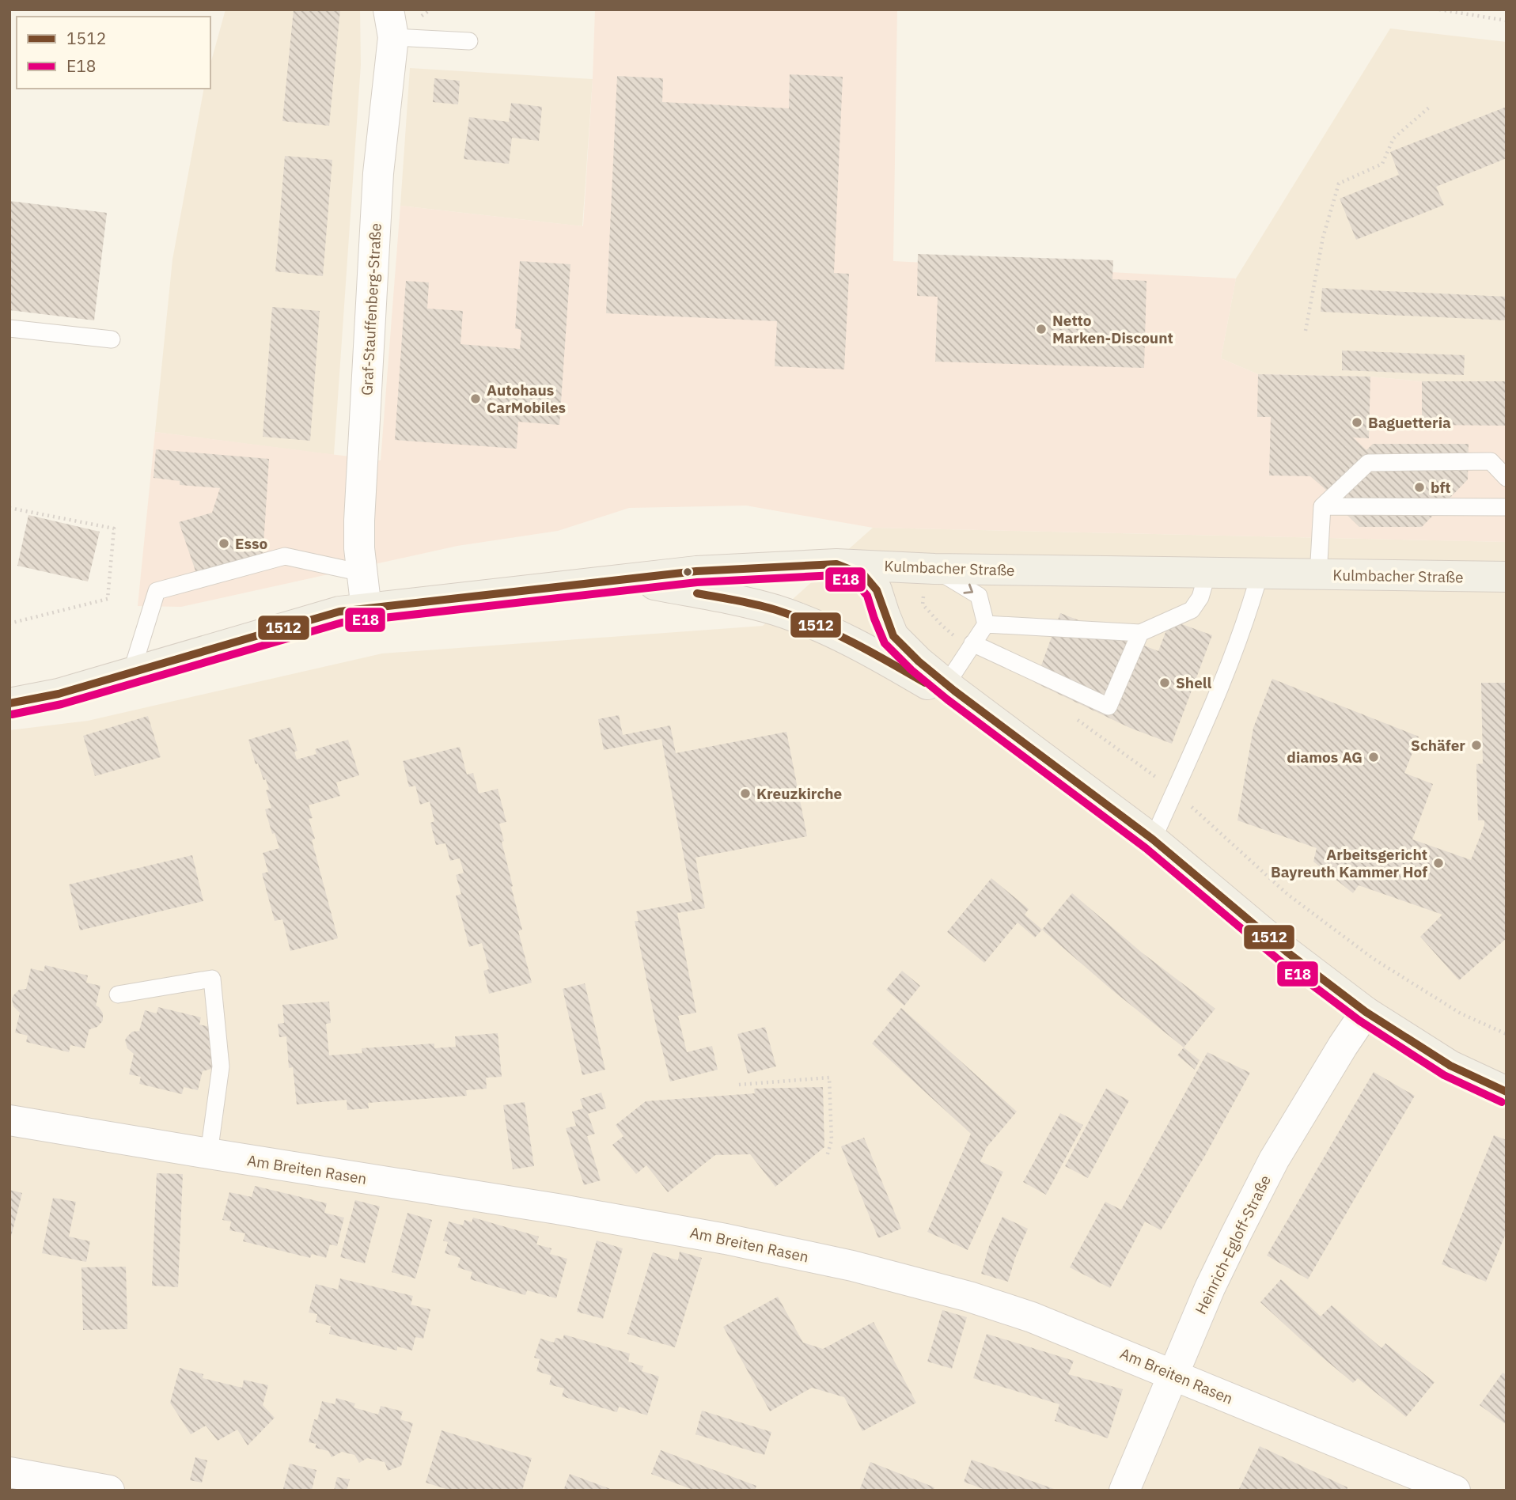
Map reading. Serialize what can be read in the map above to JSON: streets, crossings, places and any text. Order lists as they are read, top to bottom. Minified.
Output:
{"streets":{"main road":["Kulmbacher Straße"],"street":["Graf-Stauffenberg-Straße","Am Breiten Rasen","Heinrich-Egloff-Straße"]},"crossings":[["Graf-Stauffenberg-Straße","Kulmbacher Straße"],["Am Breiten Rasen","Heinrich-Egloff-Straße"]],"places":["Netto Marken-Discount","Autohaus CarMobiles","Baguetteria","bft","Esso","Shell","Schäfer","diamos AG","Kreuzkirche","Arbeitsgericht Bayreuth Kammer Hof"],"lines":["transit line 1512","transit line E18"],"legend":["1512","E18"]}
